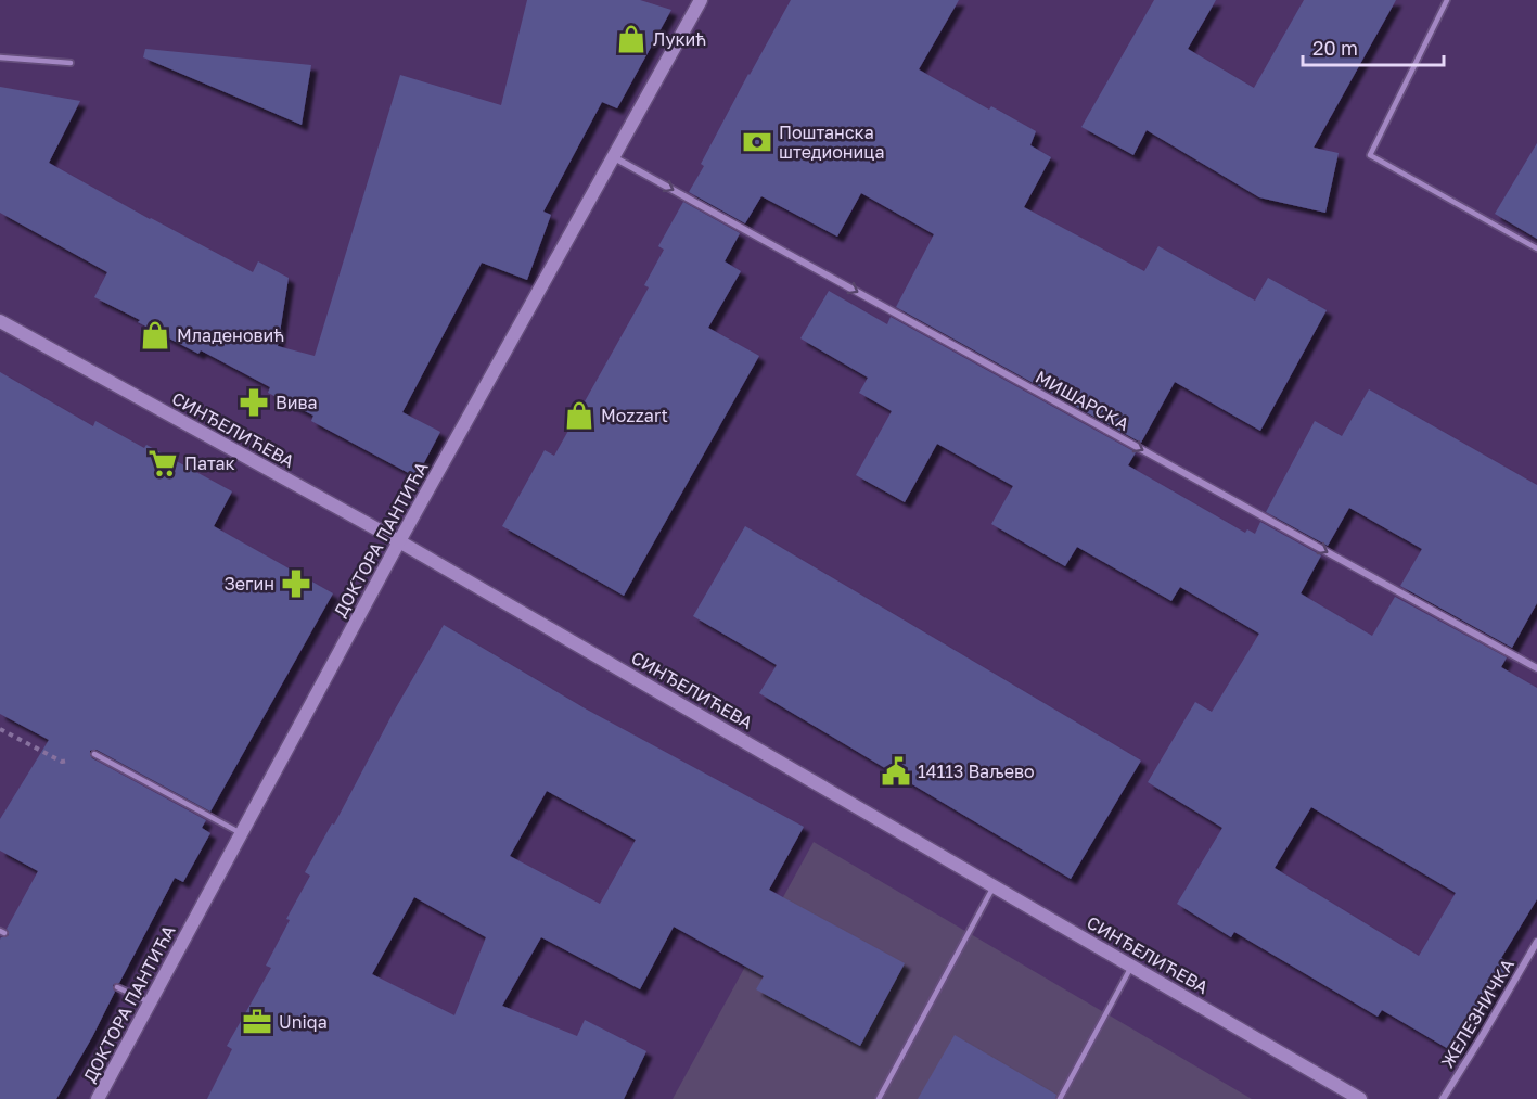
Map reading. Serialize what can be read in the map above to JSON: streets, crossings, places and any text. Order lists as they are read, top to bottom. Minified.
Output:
{"streets":{"main road":["СИНЂЕЛИЋЕВА","ДОКТОРА ПАНТИЋА"],"street":["МИШАРСКА","ЖЕЛЕЗНИЧКА"]},"crossings":[["МИШАРСКА","ДОКТОРА ПАНТИЋА"],["СИНЂЕЛИЋЕВА","ДОКТОРА ПАНТИЋА"]],"one_way":["МИШАРСКА"],"places":{"shop":["Лукић","Младеновић","Mozzart"],"bank":["Поштанска штедионица"],"pharmacy":["Вива","Зегин"],"supermarket":["Патак"],"public building":["14113 Ваљево"],"office":["Uniqa"]},"scale_bar":"20 m"}
